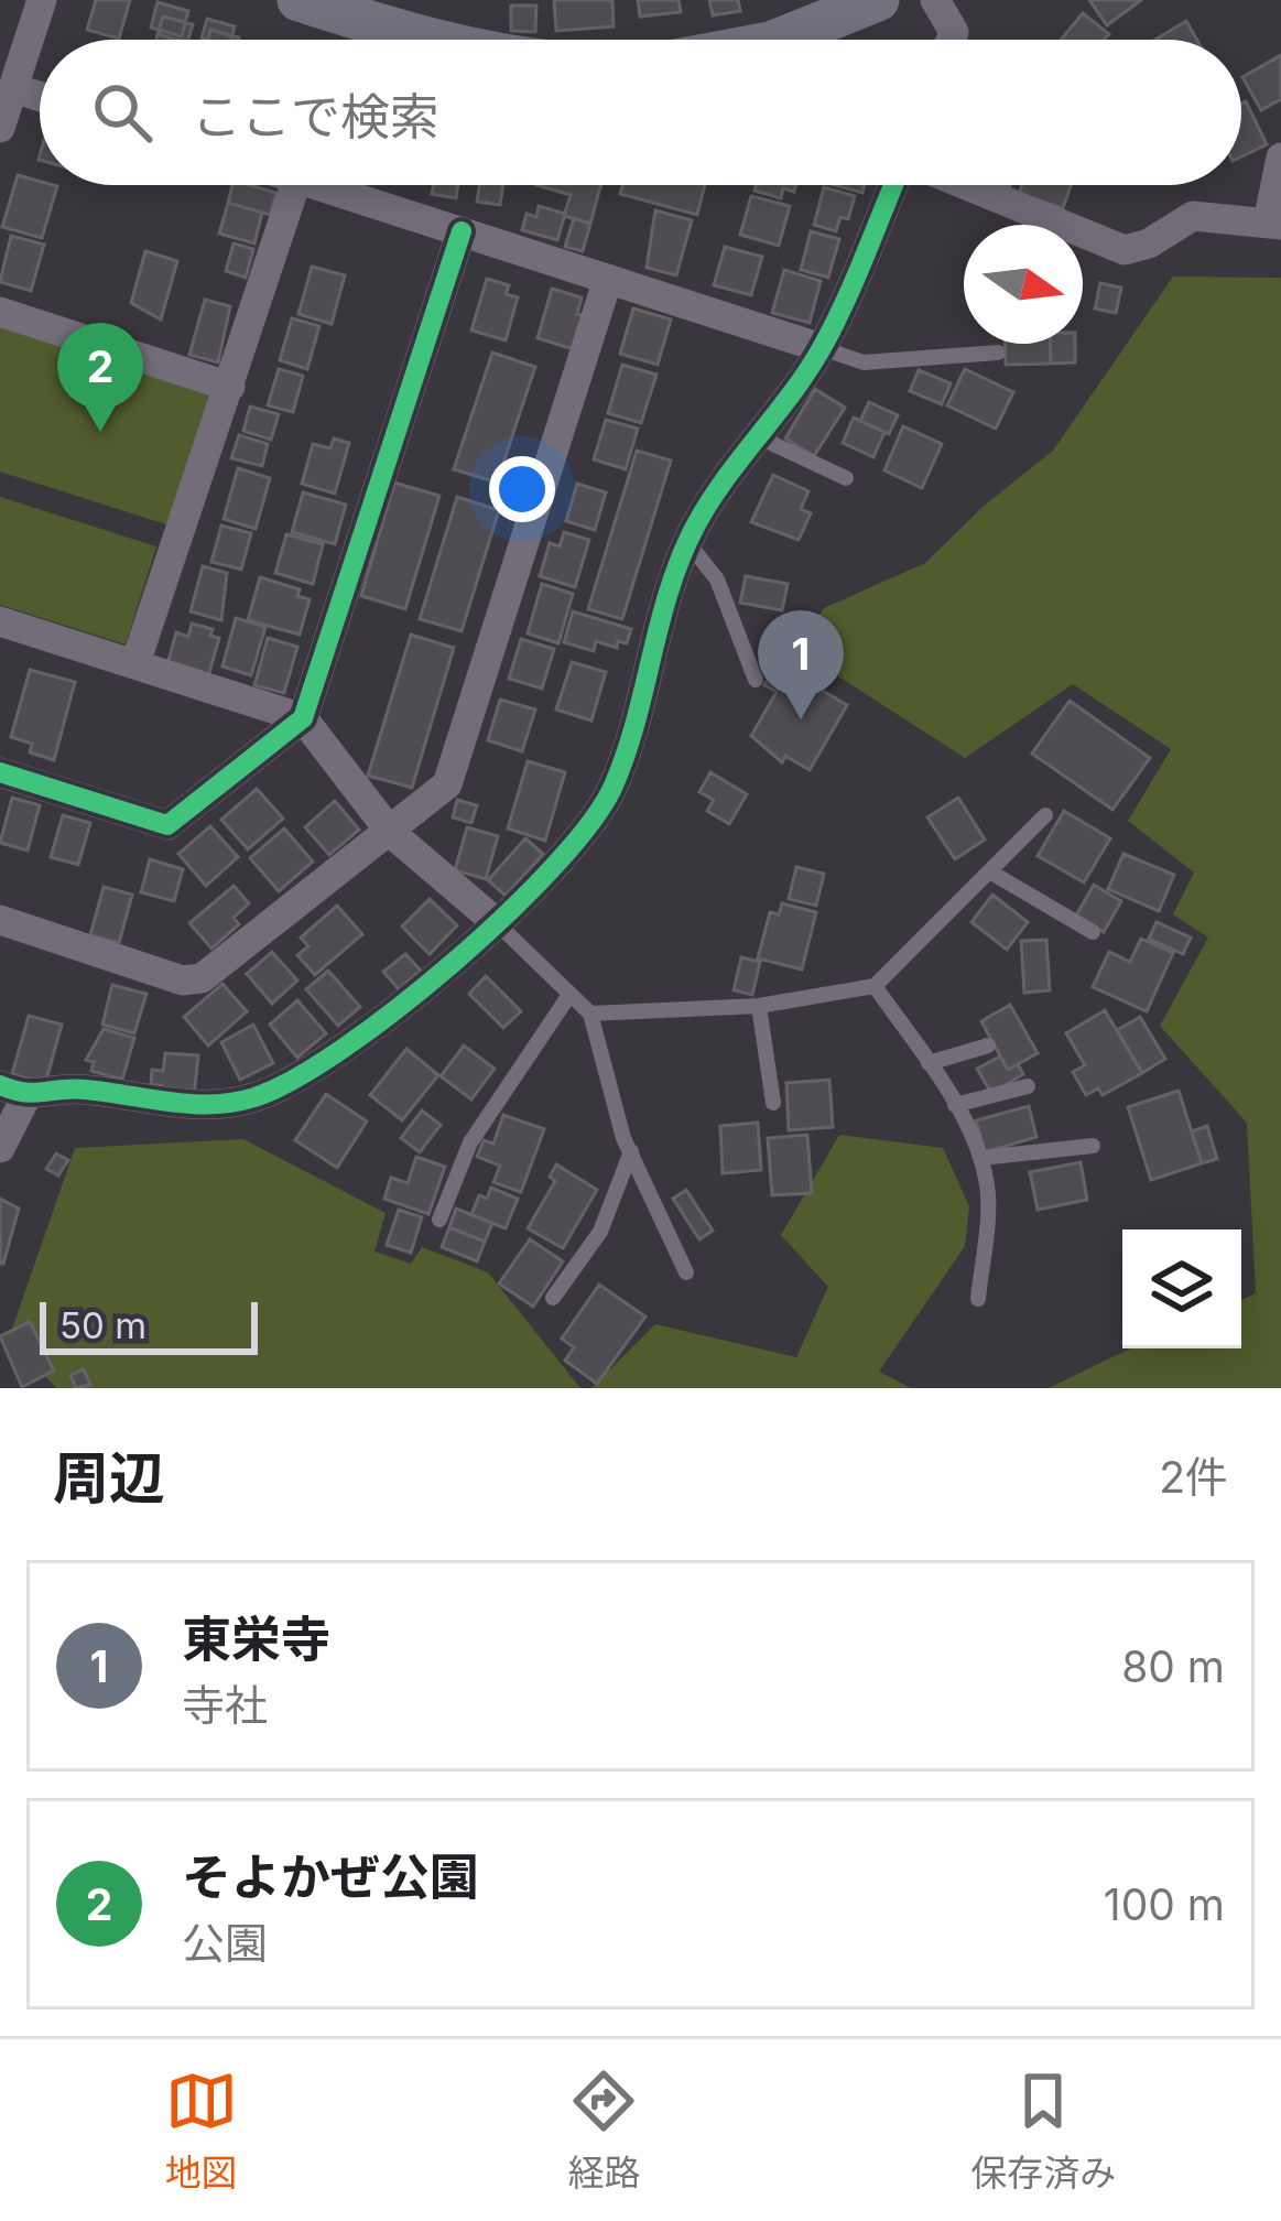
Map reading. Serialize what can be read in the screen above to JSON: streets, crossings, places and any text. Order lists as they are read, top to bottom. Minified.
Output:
{"scale_bar":"50 m","north":"right","page":{"search":"ここで検索","pins":["2","1"],"scale":"50 m","heading":["周辺","2件"],"list":[{"mark":"1","name":"東栄寺","note":"寺社","value":"80 m"},{"mark":"2","name":"そよかぜ公園","note":"公園","value":"100 m"}],"nav":["地図","経路","保存済み"]}}
